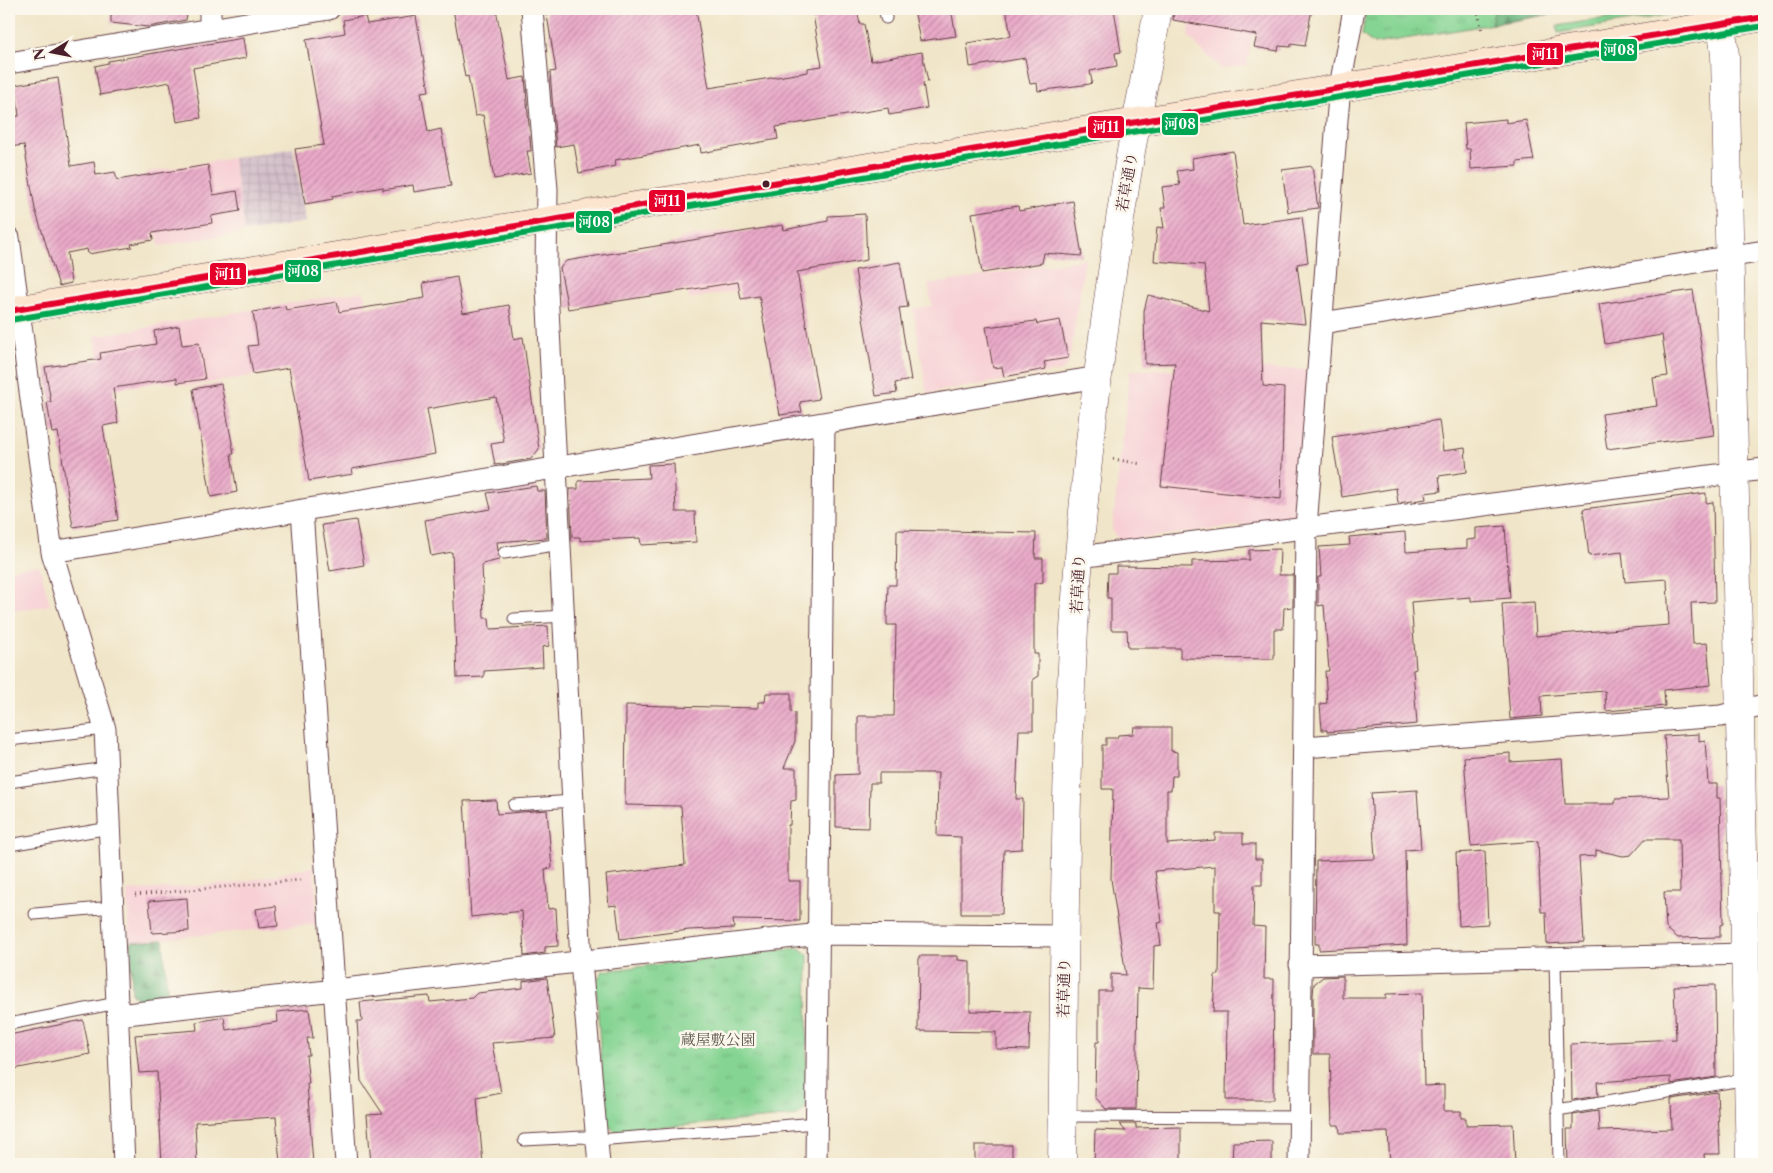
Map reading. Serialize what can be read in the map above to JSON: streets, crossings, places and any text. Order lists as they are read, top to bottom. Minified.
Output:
{"streets":{"street":["若草通り"]},"parks":["蔵屋敷公園"],"lines":["transit line 河11","transit line 河08"],"north":"left"}
